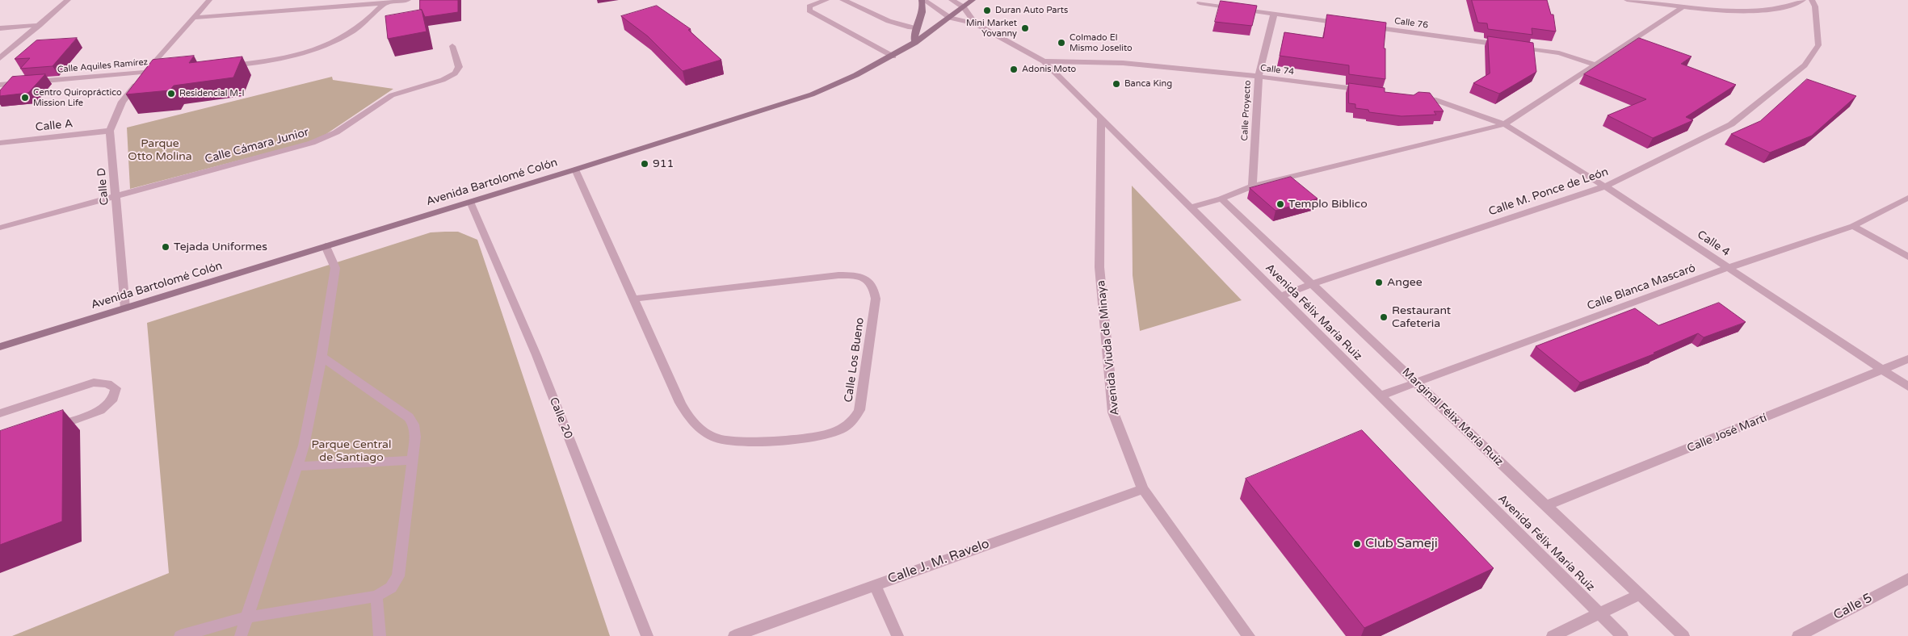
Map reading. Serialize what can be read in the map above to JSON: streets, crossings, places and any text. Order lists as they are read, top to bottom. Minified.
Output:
{"streets":{"main road":["Avenida Bartolomé Colón"],"street":["Calle 76","Calle Aquiles Ramírez","Calle 74","Calle Proyecto","Calle A","Calle Cámara Junior","Calle D","Calle M. Ponce de León","Calle 4","Calle Blanca Mascaró","Avenida Félix María Ruiz","Avenida Viuda de Minaya","Calle Los Bueno","Marginal Félix María Ruiz","Calle 20","Calle José Martí","Calle J. M. Ravelo","Calle 5"]},"crossings":[["Calle Aquiles Ramírez","Calle D"],["Calle 74","Calle Proyecto"],["Calle 74","Avenida Félix María Ruiz"],["Calle A","Calle D"],["Calle Cámara Junior","Calle D"],["Avenida Bartolomé Colón","Calle D"],["Avenida Bartolomé Colón","Avenida Félix María Ruiz"],["Avenida Bartolomé Colón","Calle Los Bueno"],["Avenida Bartolomé Colón","Calle 20"],["Calle M. Ponce de León","Calle 4"],["Calle M. Ponce de León","Avenida Félix María Ruiz"],["Calle M. Ponce de León","Marginal Félix María Ruiz"],["Calle 4","Calle Blanca Mascaró"],["Calle 4","Calle José Martí"],["Calle Blanca Mascaró","Avenida Félix María Ruiz"],["Calle Blanca Mascaró","Marginal Félix María Ruiz"],["Avenida Félix María Ruiz","Avenida Viuda de Minaya"],["Avenida Viuda de Minaya","Calle J. M. Ravelo"],["Marginal Félix María Ruiz","Calle José Martí"]],"parks":["Parque Otto Molina","Parque Central de Santiago"],"places":["Duran Auto Parts","Mini Market Yovanny","Colmado El Mismo Joselito","Adonis Moto","Banca King","Residencial M-I","Centro Quiropráctico Mission Life","911","Templo Biblico","Tejada Uniformes","Angee","Restaurant Cafeteria","Club Sameji"]}
